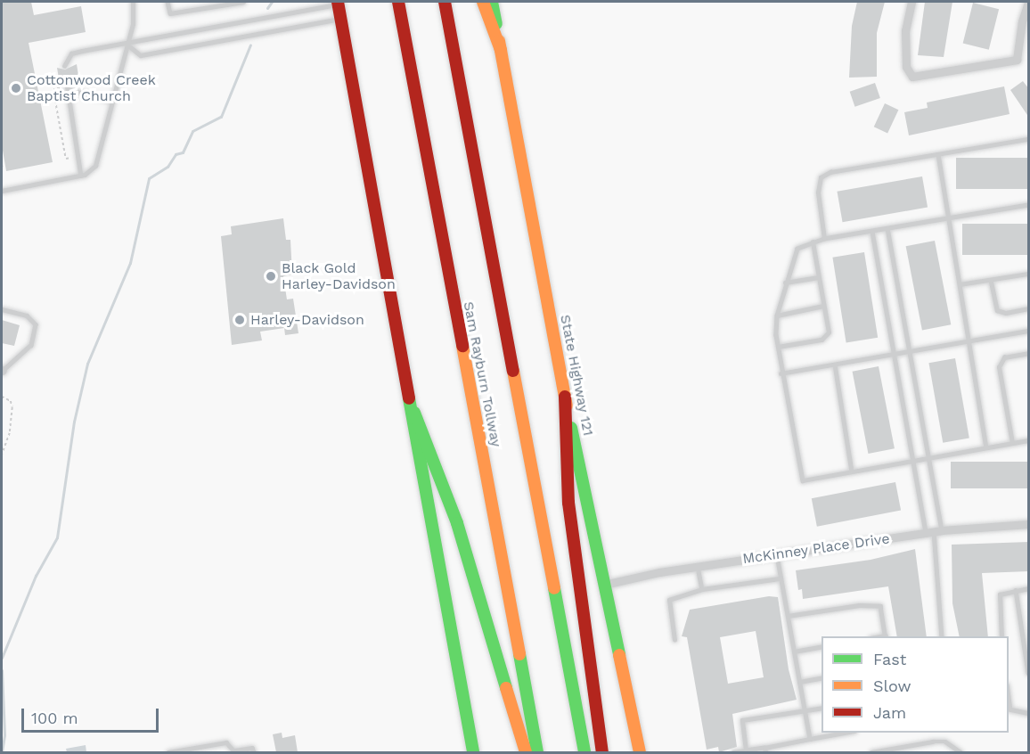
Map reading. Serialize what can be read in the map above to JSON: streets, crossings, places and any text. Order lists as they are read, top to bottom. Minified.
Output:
{"streets":{"main road":["Sam Rayburn Tollway","State Highway 121"],"street":["McKinney Place Drive"]},"crossings":[["State Highway 121","McKinney Place Drive"]],"places":["Cottonwood Creek Baptist Church","Black Gold Harley-Davidson","Harley-Davidson"],"legend":["Fast","Slow","Jam"],"scale_bar":"100 m"}
